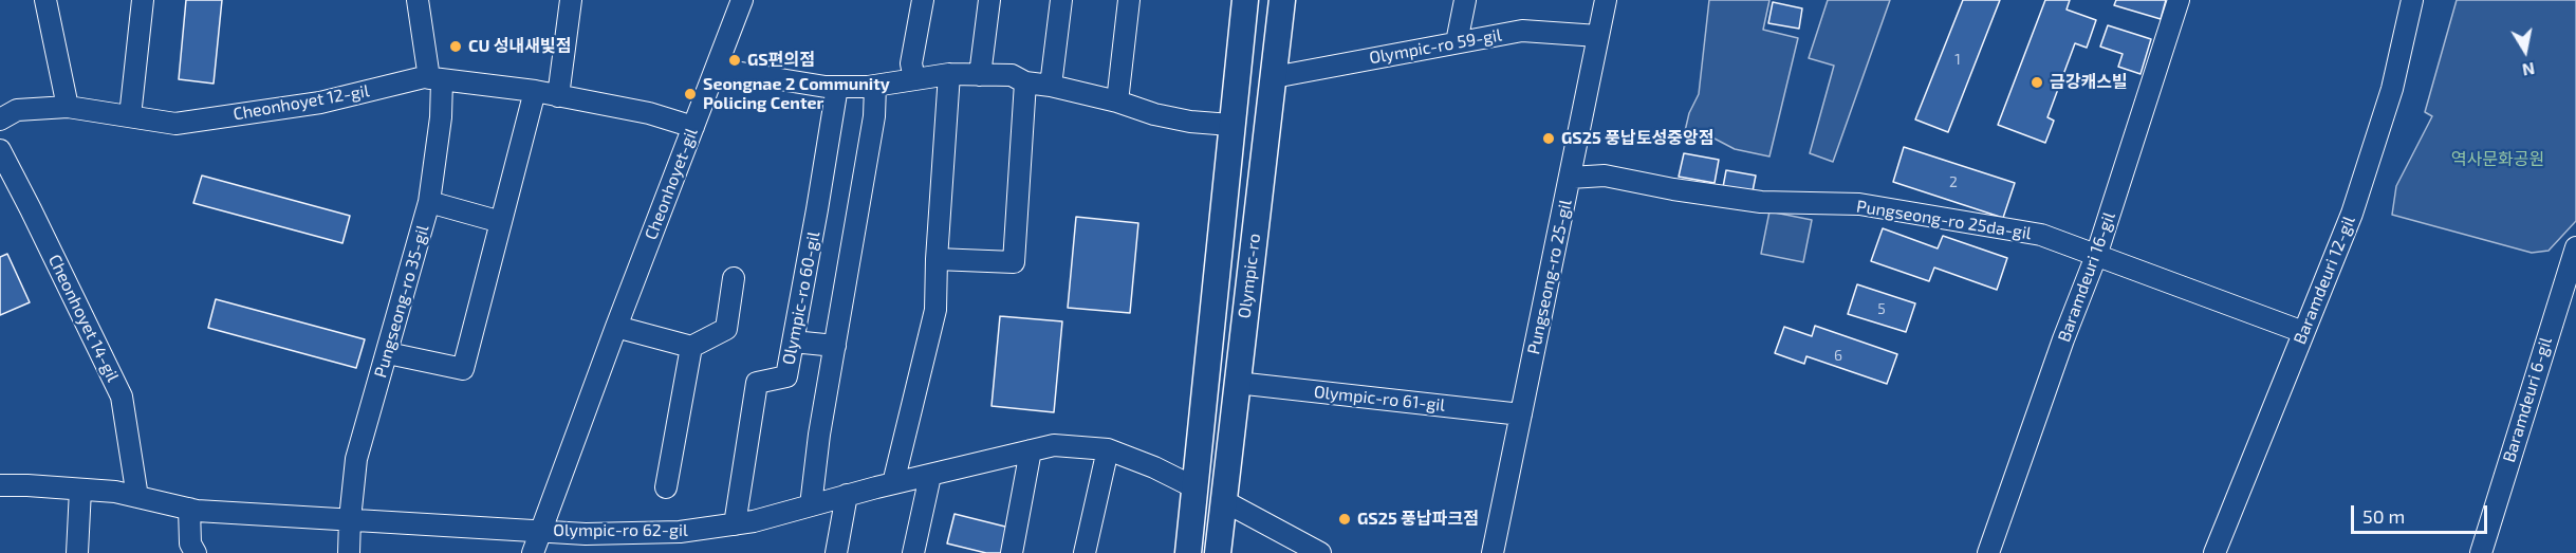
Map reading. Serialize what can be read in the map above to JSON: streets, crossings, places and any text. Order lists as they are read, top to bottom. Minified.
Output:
{"streets":{"main road":["Olympic-ro"],"street":["Olympic-ro 59-gil","Cheonhoyet 12-gil","Cheonhoyet-gil","Pungseong-ro 25da-gil","Pungseong-ro 25-gil","Baramdeuri 16-gil","Baramdeuri 12-gil","Olympic-ro 60-gil","Pungseong-ro 35-gil","Cheonhoyet 14-gil","Olympic-ro 61-gil","Baramdeuri 6-gil","Olympic-ro 62-gil"]},"crossings":[["Olympic-ro 59-gil","Olympic-ro"],["Olympic-ro 59-gil","Pungseong-ro 25-gil"],["Cheonhoyet 12-gil","Cheonhoyet-gil"],["Cheonhoyet 12-gil","Pungseong-ro 35-gil"],["Cheonhoyet-gil","Olympic-ro 62-gil"],["Pungseong-ro 25da-gil","Pungseong-ro 25-gil"],["Pungseong-ro 25da-gil","Baramdeuri 16-gil"],["Pungseong-ro 25da-gil","Baramdeuri 12-gil"],["Olympic-ro","Olympic-ro 61-gil"],["Olympic-ro","Olympic-ro 62-gil"],["Pungseong-ro 25-gil","Olympic-ro 61-gil"],["Olympic-ro 60-gil","Olympic-ro 62-gil"]],"parks":["역사문화공원"],"places":["CU 성내새빛점","GS편의점","금강캐스빌","Seongnae 2 Community Policing Center","GS25 풍납토성중앙점","GS25 풍납파크점"],"house_numbers":["1","2","5","6"],"scale_bar":"50 m","north":"bottom"}
